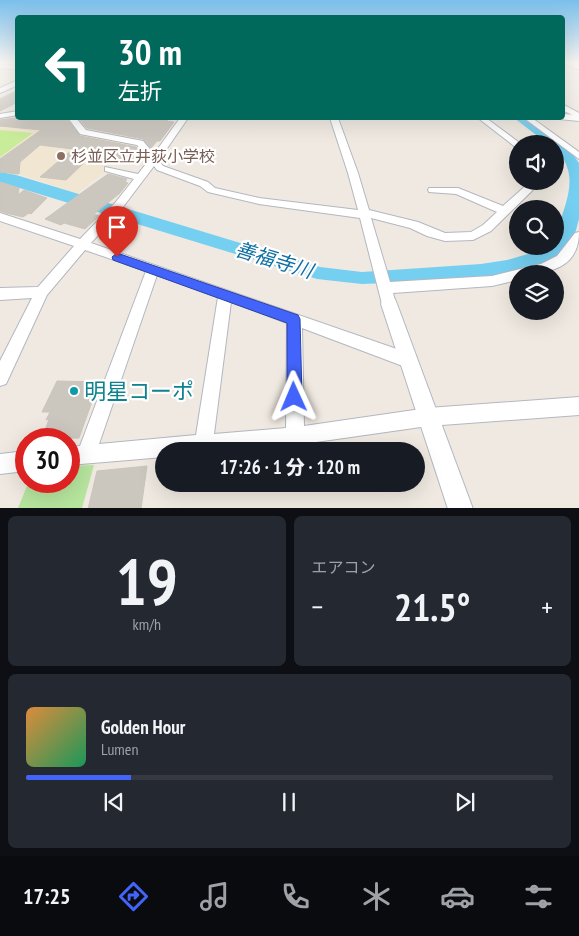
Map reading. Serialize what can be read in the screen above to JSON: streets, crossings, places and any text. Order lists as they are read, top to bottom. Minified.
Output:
{"water":["善福寺川"],"places":["杉並区立井荻小学校","明星コーポ"],"page":{"turn":["30 m","左折"],"limit":"30","trip":"17:26 · 1 分 · 120 m","tile":[["19","km/h"],"エアコン"],"heat":["−","21.5°","+"],"song":["Golden Hour","Lumen"],"tabs":"17:25"}}
